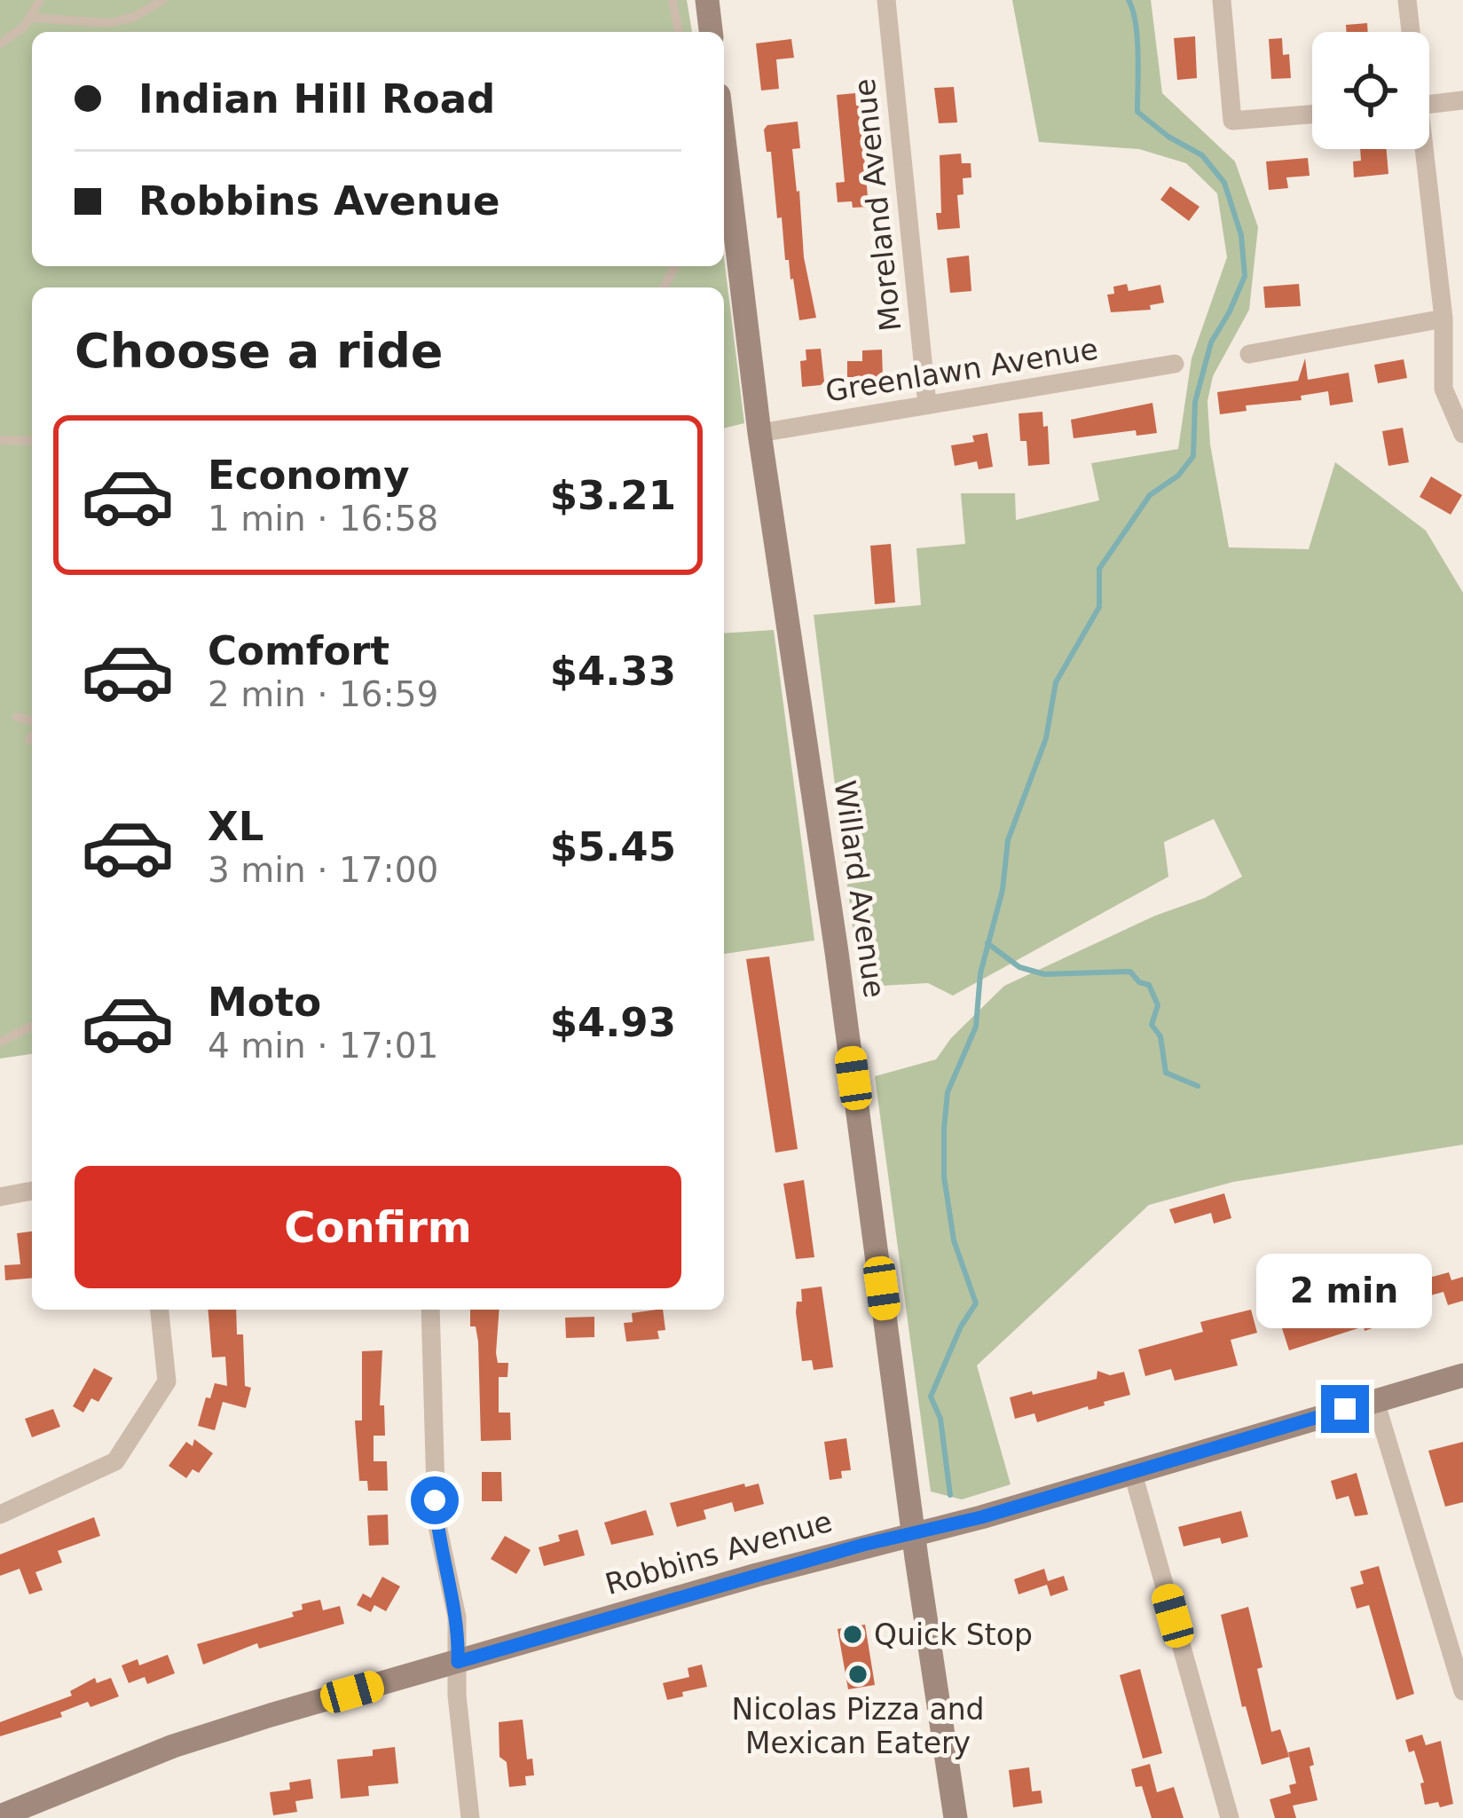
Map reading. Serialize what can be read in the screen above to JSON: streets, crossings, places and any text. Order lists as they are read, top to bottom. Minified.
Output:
{"streets":{"main road":["Willard Avenue","Robbins Avenue"],"street":["Moreland Avenue","Greenlawn Avenue"]},"crossings":[["Moreland Avenue","Greenlawn Avenue"],["Greenlawn Avenue","Willard Avenue"],["Willard Avenue","Robbins Avenue"]],"places":["Quick Stop","Nicolas Pizza and Mexican Eatery"],"page":{"banner":["Indian Hill Road","Robbins Avenue"],"heading":"Choose a ride","list":[{"name":"Economy","note":"1 min · 16:58","value":"$3.21"},{"name":"Comfort","note":"2 min · 16:59","value":"$4.33"},{"name":"XL","note":"3 min · 17:00","value":"$5.45"},{"name":"Moto","note":"4 min · 17:01","value":"$4.93"}],"buttons":"Confirm","bubble":"2 min"}}
